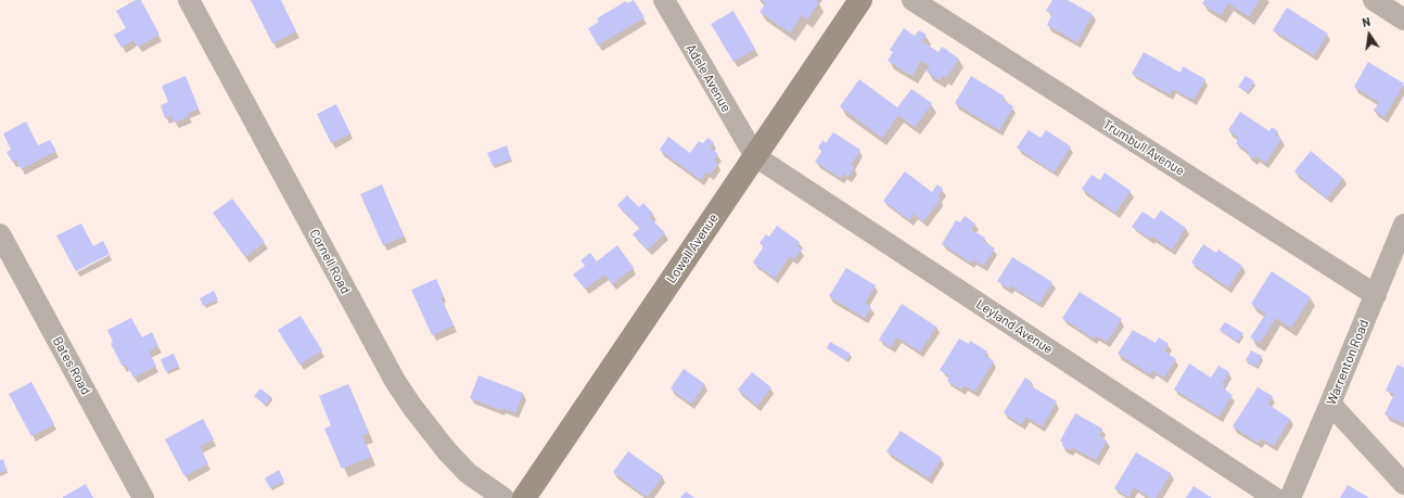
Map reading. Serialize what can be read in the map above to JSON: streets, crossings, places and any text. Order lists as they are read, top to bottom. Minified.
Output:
{"streets":{"main road":["Lowell Avenue"],"street":["Adele Avenue","Trumbull Avenue","Cornell Road","Leyland Avenue","Warrenton Road","Bates Road"]},"crossings":[["Adele Avenue","Lowell Avenue"],["Adele Avenue","Leyland Avenue"],["Trumbull Avenue","Warrenton Road"],["Lowell Avenue","Leyland Avenue"]],"north":"top"}
